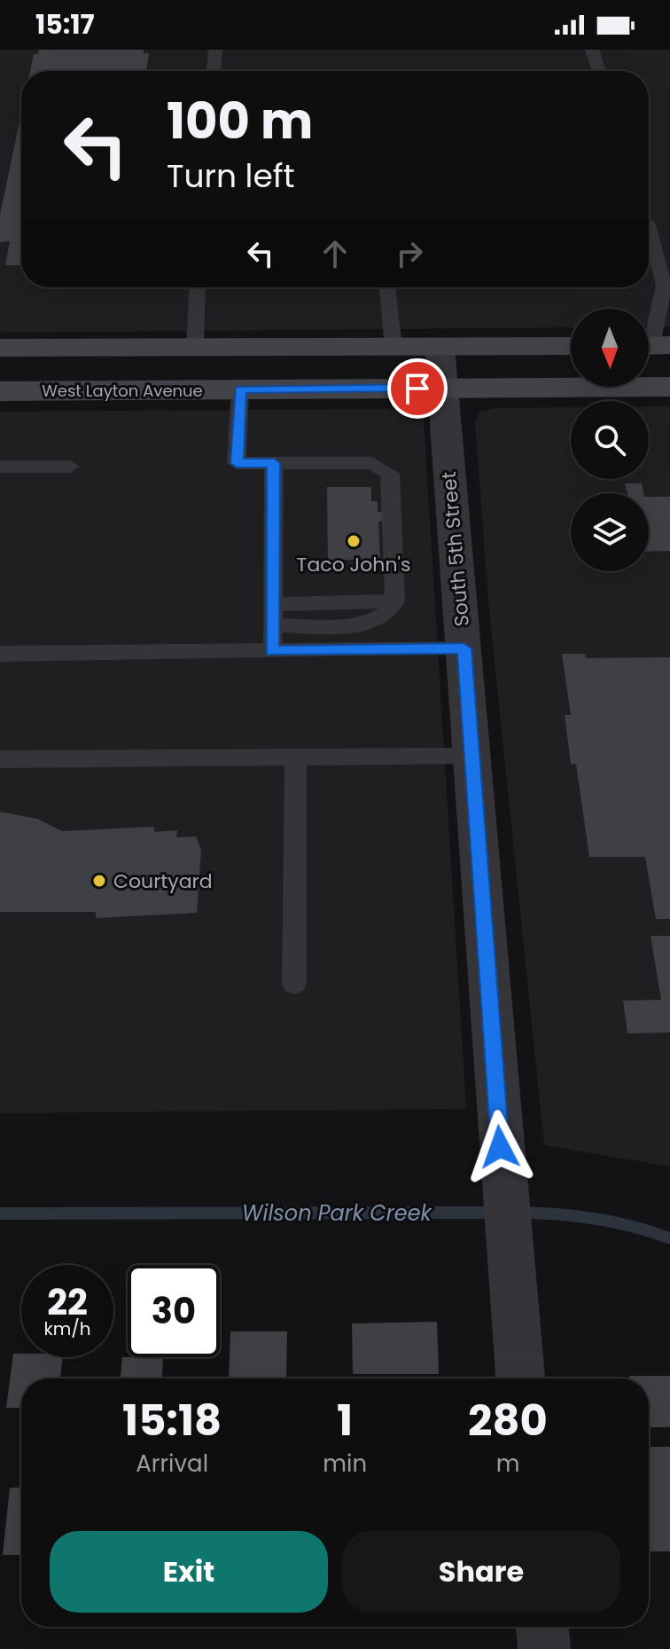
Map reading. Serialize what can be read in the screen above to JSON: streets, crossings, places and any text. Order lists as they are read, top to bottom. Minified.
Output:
{"streets":{"main road":["West Layton Avenue"],"street":["South 5th Street"]},"crossings":[["West Layton Avenue","South 5th Street"]],"water":["Wilson Park Creek"],"places":["Taco John's","Courtyard"],"north":"bottom","page":{"status":"15:17","turn":["100 m","Turn left"],"speed":"22 km/h","limit":"30","eta":["15:18","Arrival","1","min","280","m"],"buttons":["Exit","Share"]}}
